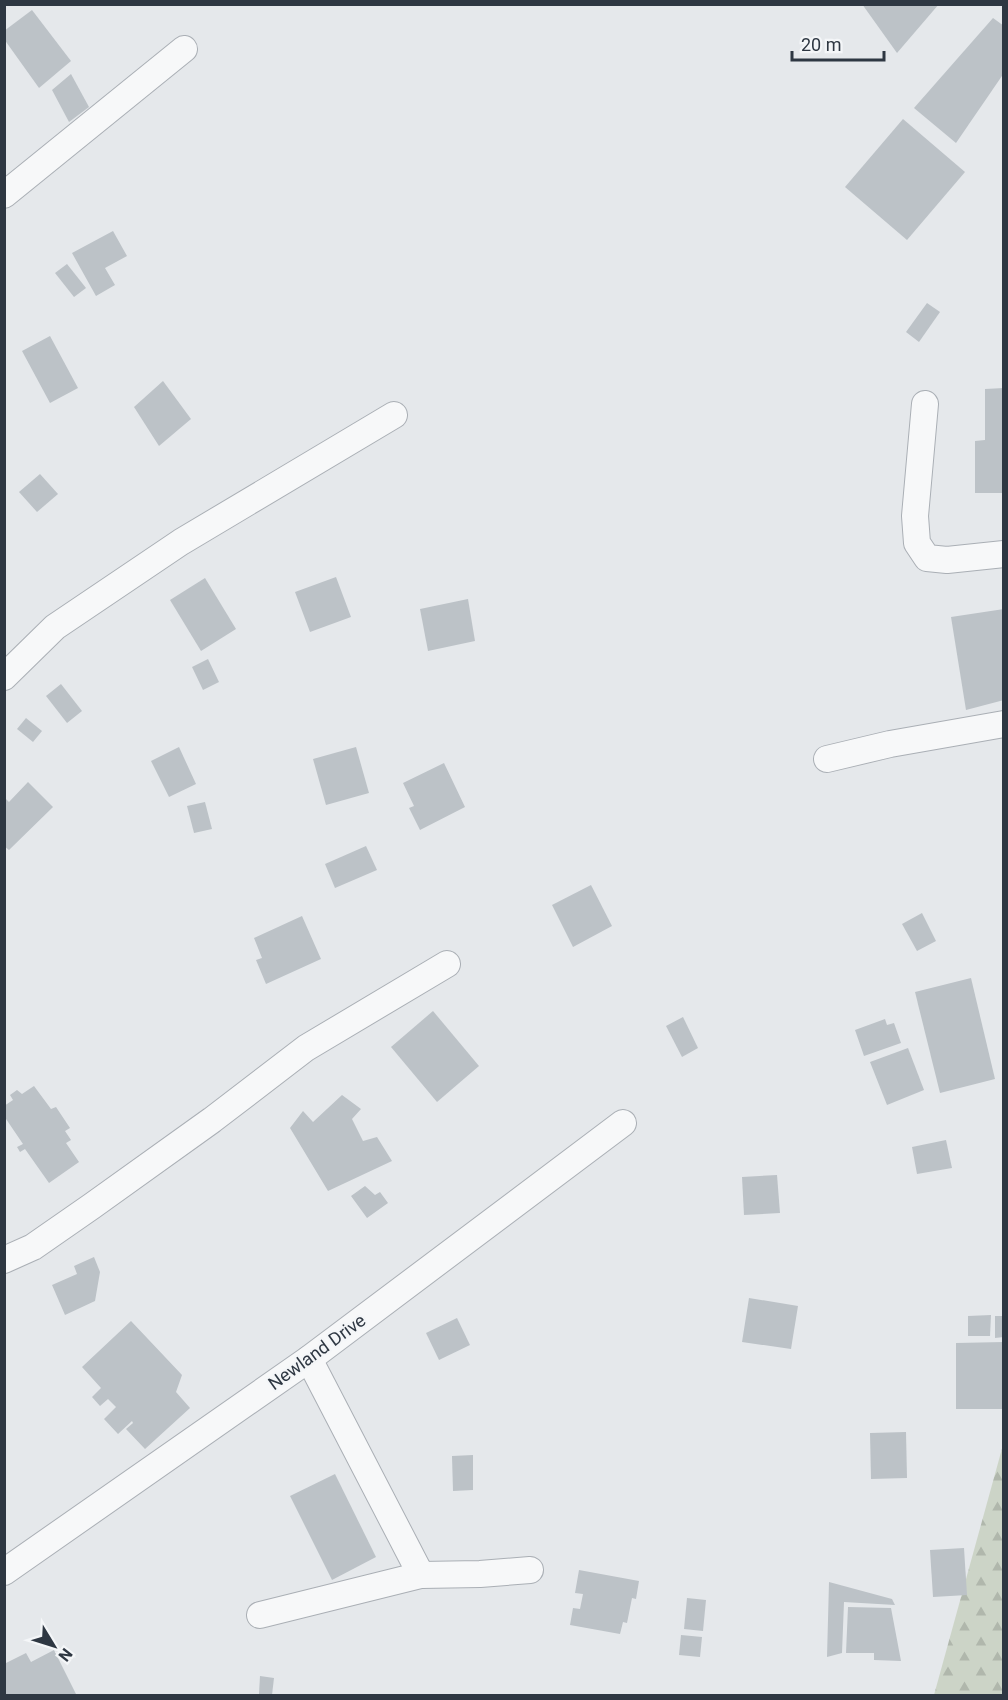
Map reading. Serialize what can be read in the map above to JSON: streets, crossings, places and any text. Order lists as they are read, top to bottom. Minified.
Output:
{"streets":{"street":["Newland Drive"]},"scale_bar":"20 m","north":"bottom right"}
